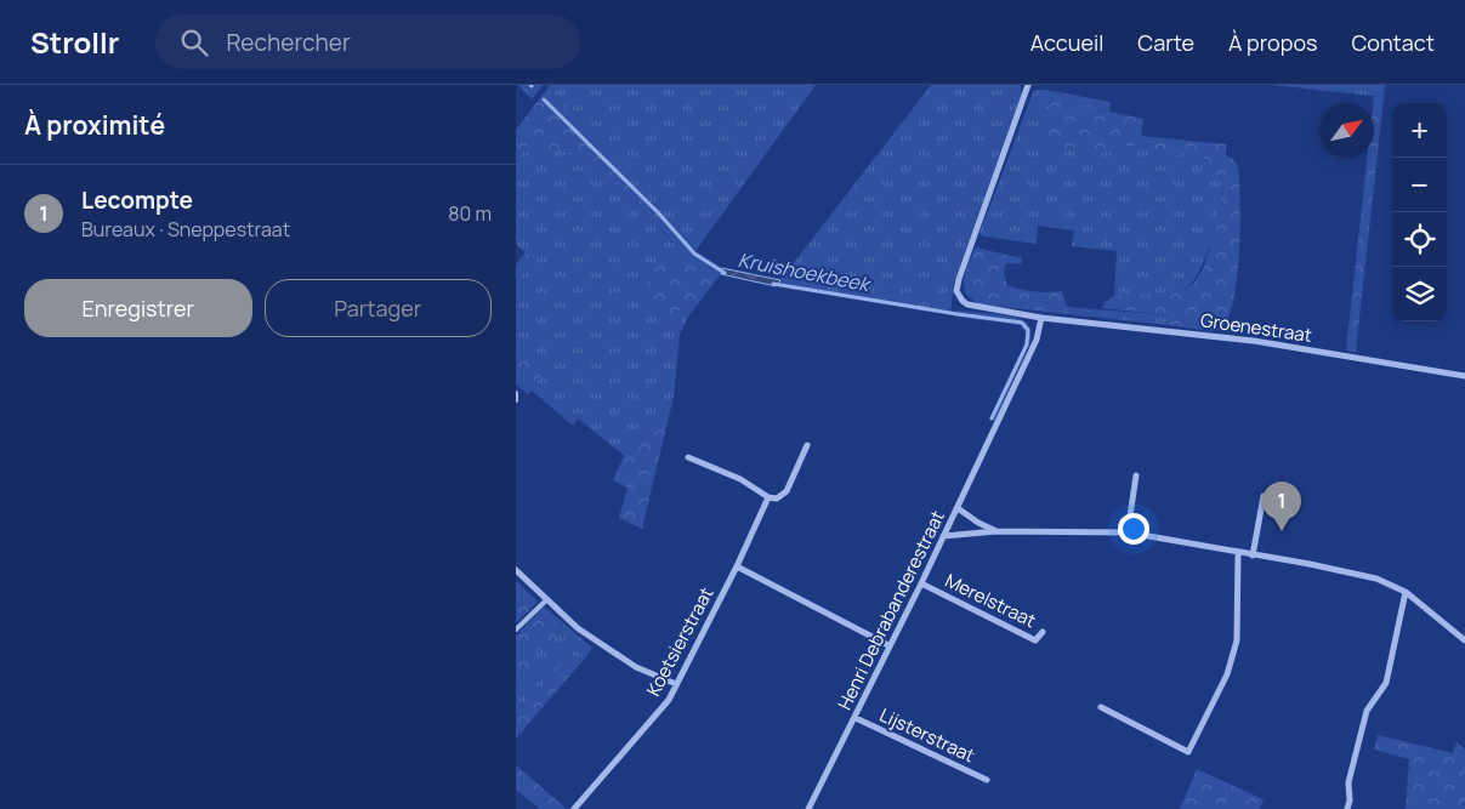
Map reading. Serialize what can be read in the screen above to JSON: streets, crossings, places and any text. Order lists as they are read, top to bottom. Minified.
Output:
{"streets":{"street":["Groenestraat","Merelstraat","Henri Debrabanderestraat","Koetsierstraat","Lijsterstraat"]},"crossings":[["Groenestraat","Henri Debrabanderestraat"],["Merelstraat","Henri Debrabanderestraat"],["Henri Debrabanderestraat","Lijsterstraat"]],"water":["Kruishoekbeek"],"north":"top right","page":{"header":"Strollr","search":"Rechercher","nav":["Accueil","Carte","À propos","Contact"],"heading":"À proximité","map_buttons":["+","−"],"list":[{"mark":"1","name":"Lecompte","note":"Bureaux · Sneppestraat","value":"80 m"}],"buttons":["Enregistrer","Partager"],"pins":"1"}}
